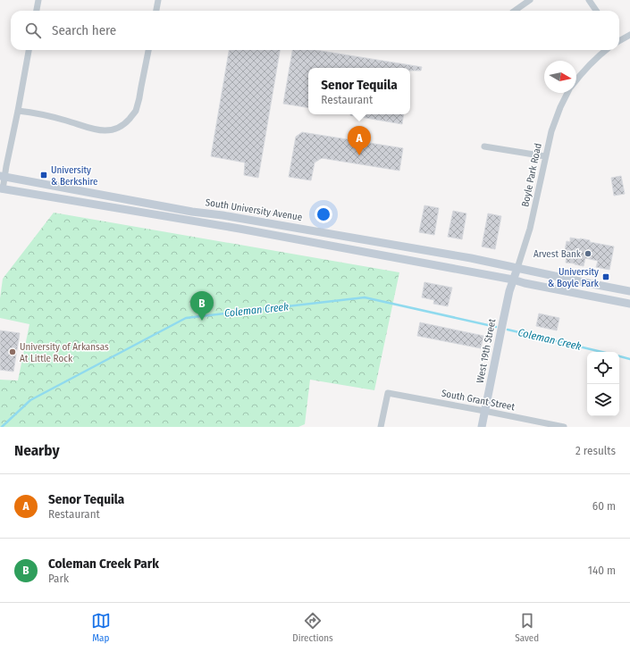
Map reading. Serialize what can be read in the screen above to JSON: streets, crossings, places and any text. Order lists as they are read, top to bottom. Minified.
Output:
{"streets":{"main road":["South University Avenue","West 19th Street"],"street":["Boyle Park Road","South Grant Street"]},"crossings":[["Boyle Park Road","South University Avenue"],["Boyle Park Road","West 19th Street"],["South University Avenue","West 19th Street"],["West 19th Street","South Grant Street"]],"water":["Coleman Creek"],"places":{"transit":["University & Berkshire","University & Boyle Park"],"other":["Arvest Bank","University of Arkansas At Little Rock"]},"north":"right","page":{"search":"Search here","popup":["Senor Tequila","Restaurant"],"pins":["A","B"],"heading":["Nearby","2 results"],"list":[{"mark":"A","name":"Senor Tequila","note":"Restaurant","value":"60 m"},{"mark":"B","name":"Coleman Creek Park","note":"Park","value":"140 m"}],"nav":["Map","Directions","Saved"]}}
